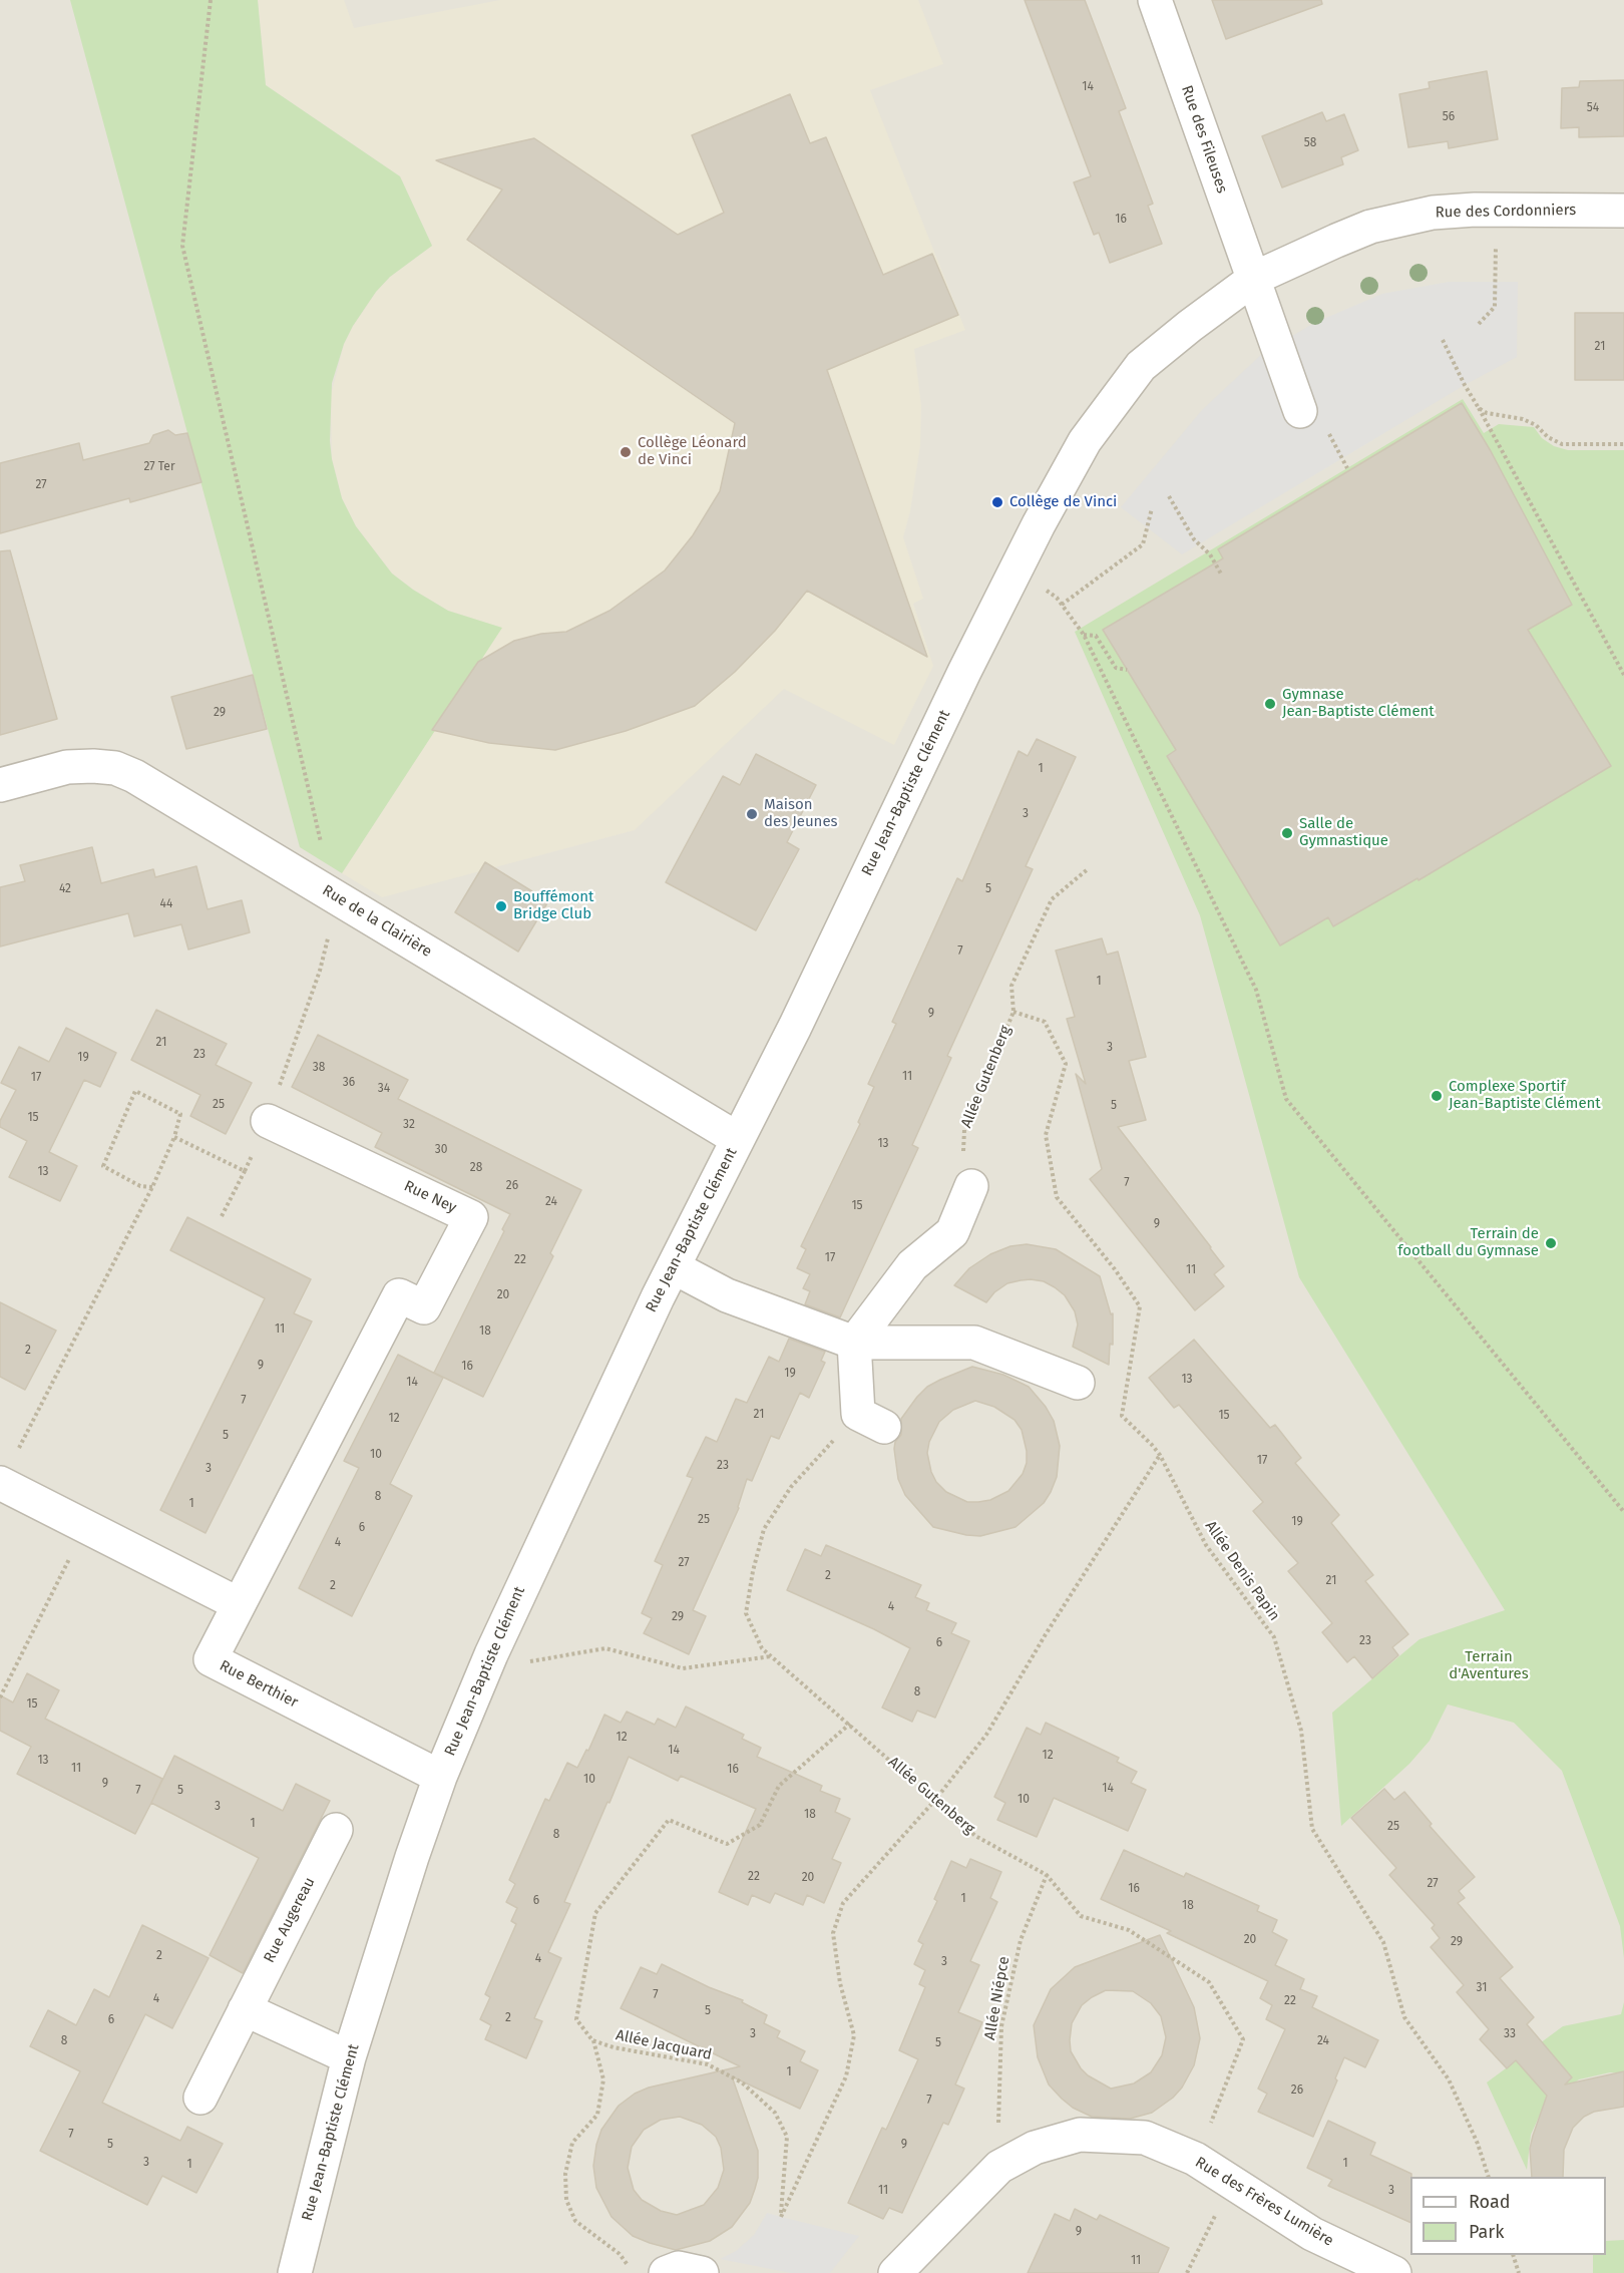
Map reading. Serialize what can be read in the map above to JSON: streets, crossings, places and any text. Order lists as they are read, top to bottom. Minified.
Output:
{"streets":{"street":["Rue des Fileuses","Rue des Cordonniers","Rue Jean-Baptiste Clément","Rue de la Clairière","Rue Ney","Rue Berthier","Rue Augereau","Rue des Frères Lumière"],"path":["Allée Gutenberg","Allée Denis Papin","Allée Niépce","Allée Jacquard"]},"crossings":[["Rue des Fileuses","Rue des Cordonniers"],["Rue des Fileuses","Rue Jean-Baptiste Clément"],["Rue des Cordonniers","Rue Jean-Baptiste Clément"],["Rue Jean-Baptiste Clément","Rue de la Clairière"],["Rue Jean-Baptiste Clément","Rue Berthier"],["Allée Gutenberg","Allée Denis Papin"],["Allée Gutenberg","Allée Niépce"],["Allée Gutenberg","Allée Jacquard"],["Allée Gutenberg","Rue des Frères Lumière"],["Rue Ney","Rue Berthier"],["Allée Niépce","Rue des Frères Lumière"]],"parks":["Terrain d'Aventures"],"places":["Collège Léonard de Vinci","Collège de Vinci","Gymnase Jean-Baptiste Clément","Maison des Jeunes","Salle de Gymnastique","Bouffémont Bridge Club","Complexe Sportif Jean-Baptiste Clément","Terrain de football du Gymnase"],"house_numbers":["14","54","56","58","16","21","27 Ter","27","29","1","3","42","5","44","7","1","9","21","3","23","19","38","11","17","36","34","25","5","15","32","13","30","28","13","7","26","24","15","9","17","22","11","20","11","18","2","9","16","19","13","14","7","21","15","12","5","10","17","23","3","8","1","25","19","6","4","27","2","21","2","4","29","23","6","8","15","12","14","12","13","11","16","10","9","14","7","5","10","3","18","1","25","8","22","20","27","16","1","6","18","20","29","2","4","3","31","7","4","22","5","2","6","3","33","8","24","5","1","26","7","7","5","9","3","1","1","11","3","9","11"],"legend":["Road","Park"]}
